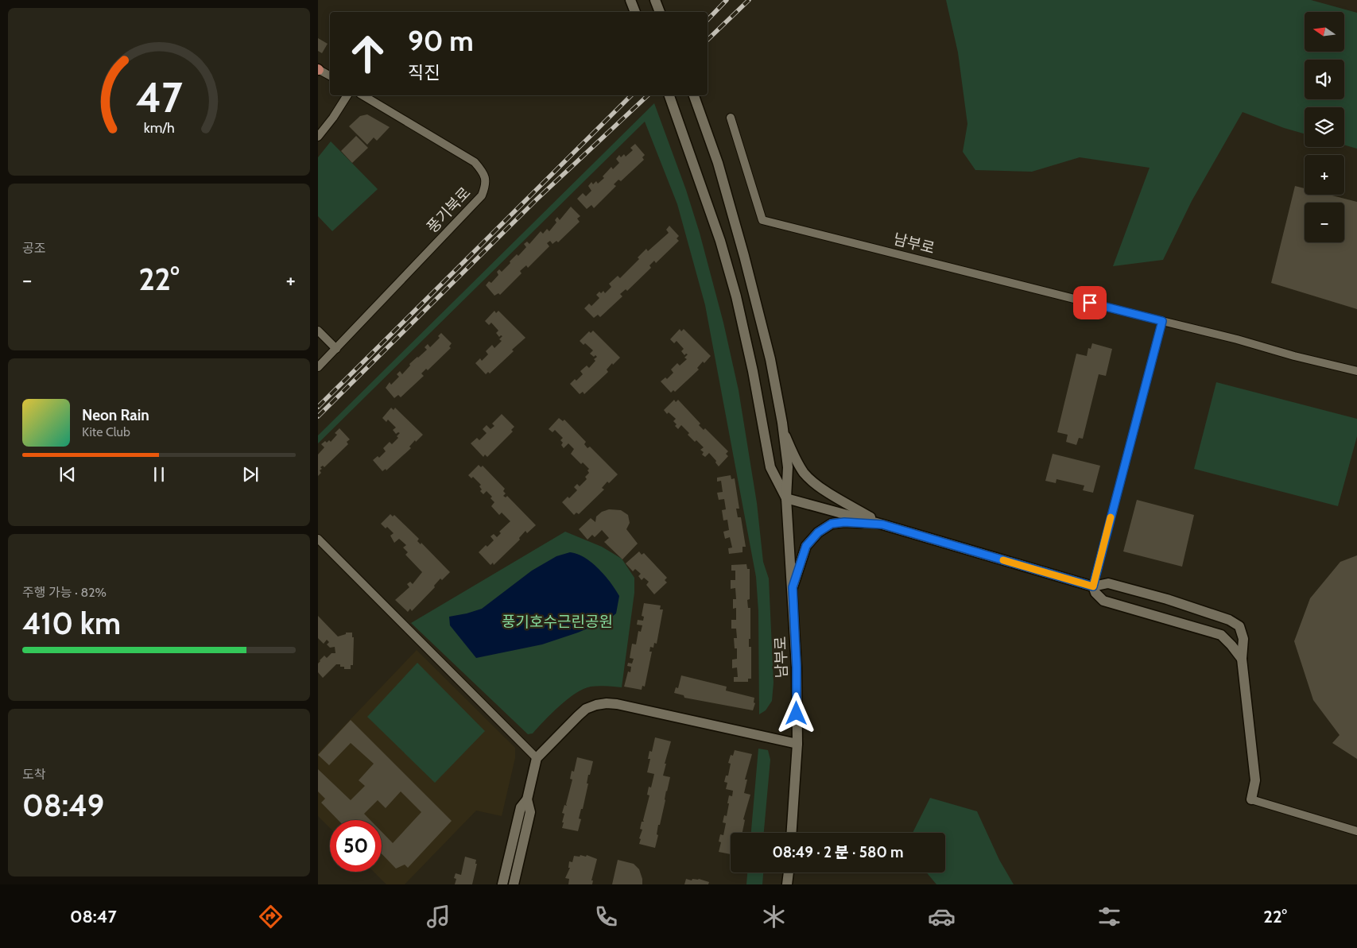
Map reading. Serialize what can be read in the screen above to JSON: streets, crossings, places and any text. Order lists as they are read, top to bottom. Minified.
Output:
{"streets":{"street":["풍기북로","남부로"]},"parks":["풍기호수근린공원"],"north":"left","page":{"map_buttons":["+","−"],"turn":["90 m","직진"],"tile":["공조",["주행 가능 · 82%","410 km"],["도착","08:49"]],"heat":["−","22°","+"],"song":["Neon Rain","Kite Club"],"limit":"50","trip":"08:49 · 2 분 · 580 m","tabs":["08:47","22°"],"gauge":["47","km/h"]}}
